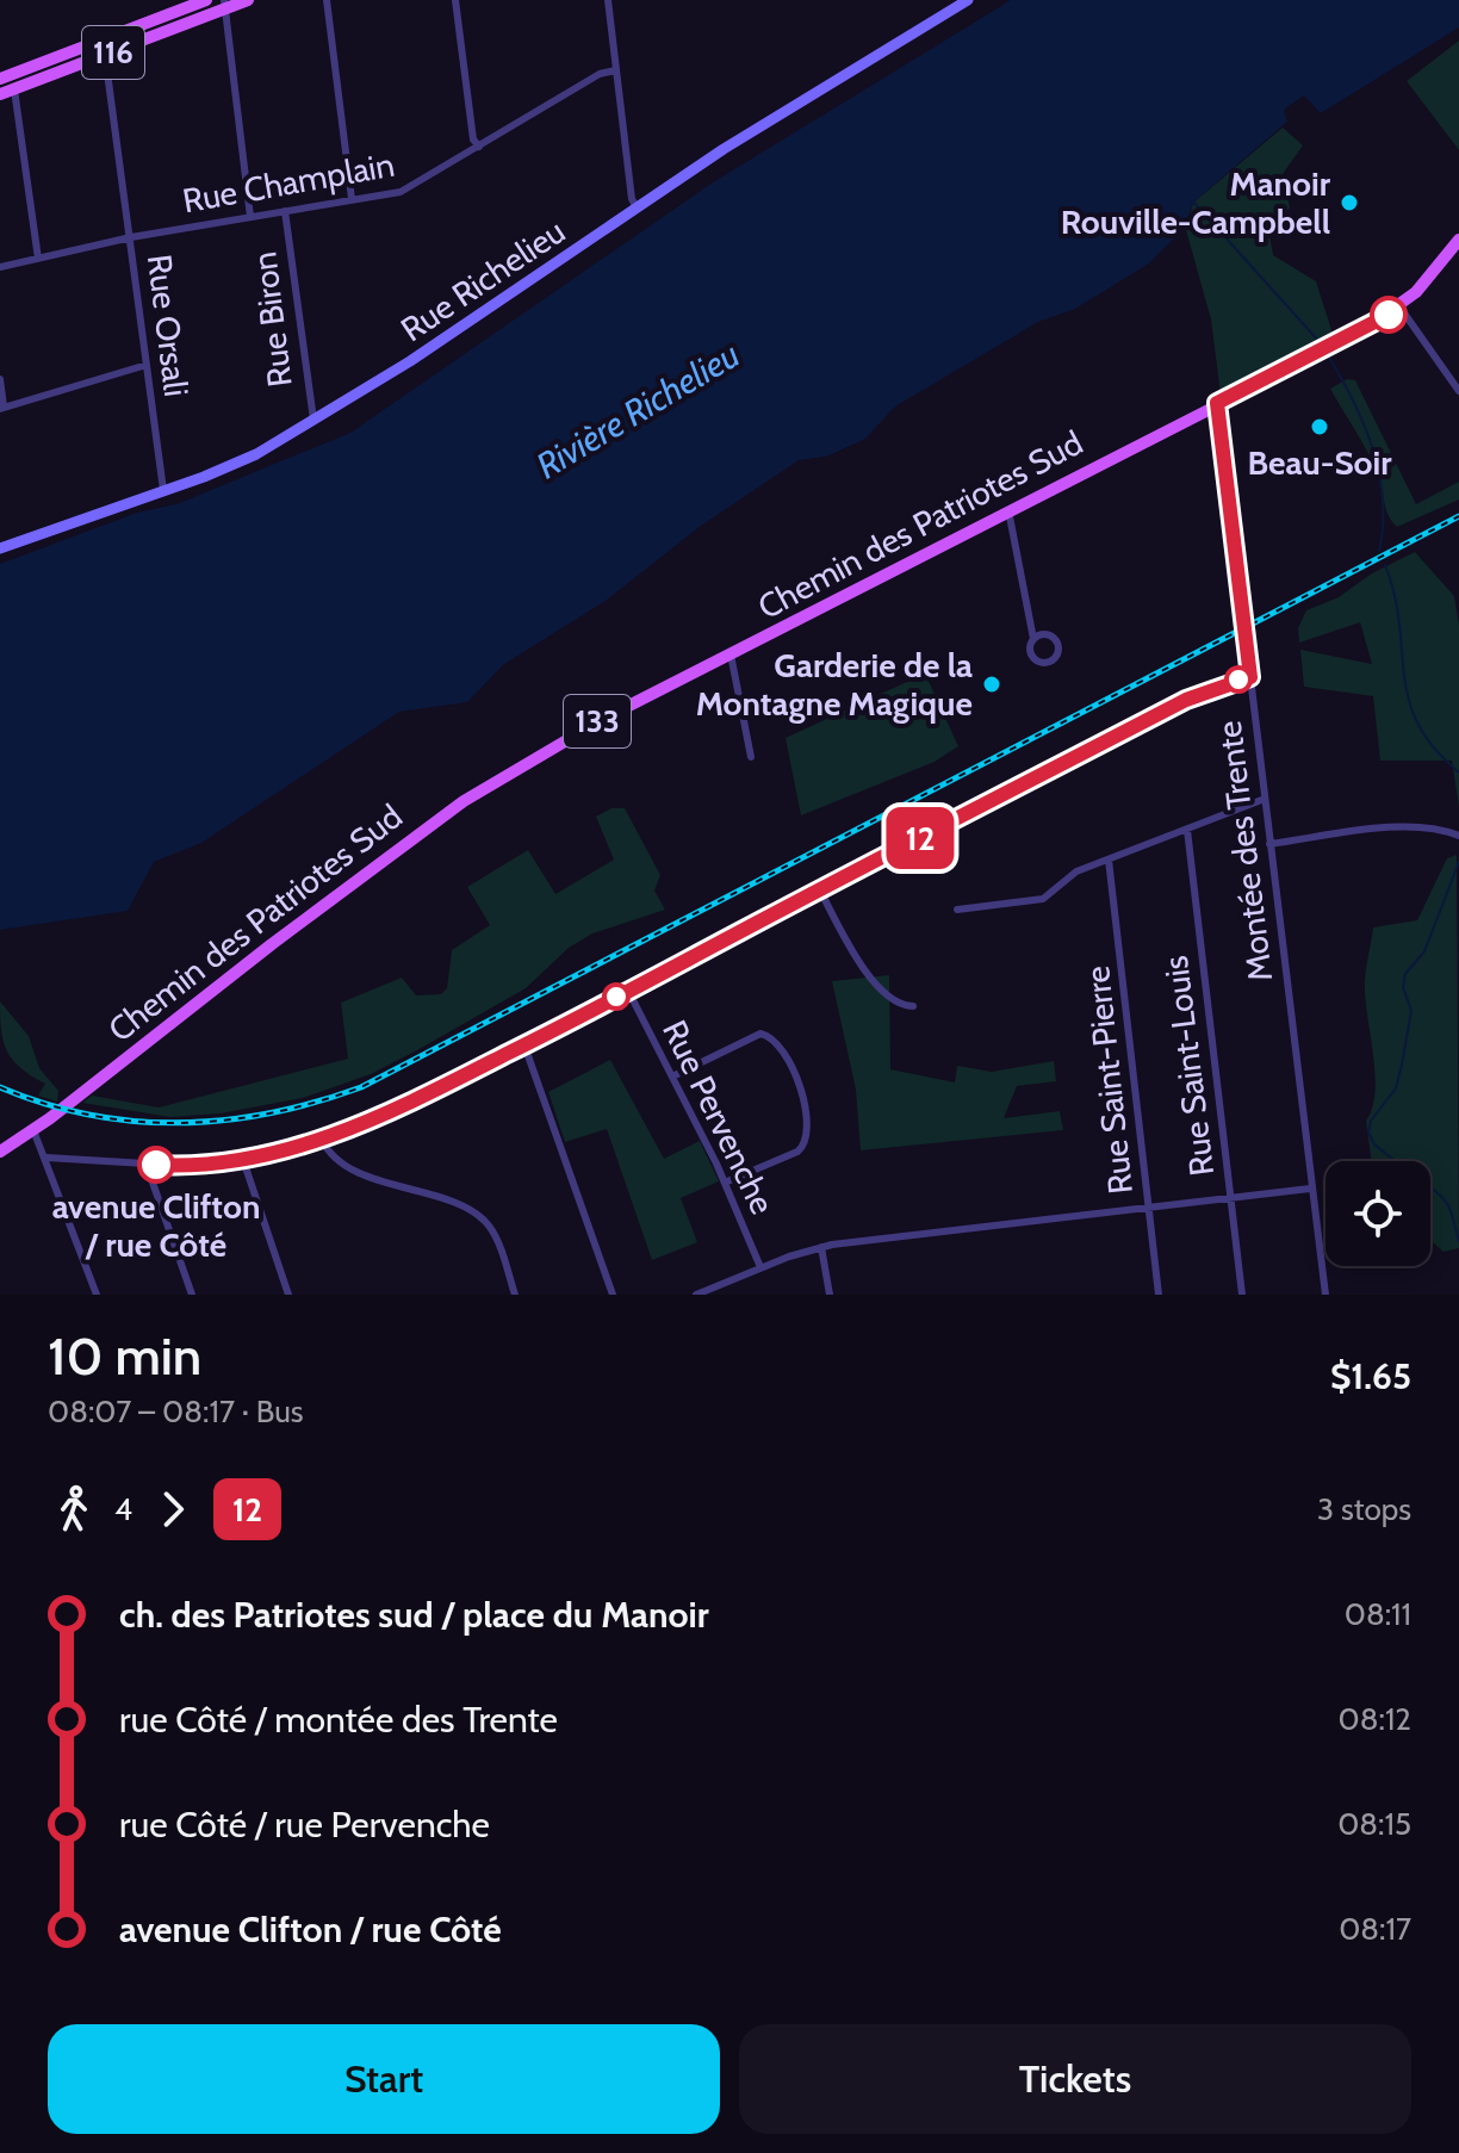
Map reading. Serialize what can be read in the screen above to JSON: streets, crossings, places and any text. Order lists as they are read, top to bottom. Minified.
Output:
{"streets":{"main road":["116","Rue Richelieu","Chemin des Patriotes Sud","133"],"street":["Rue Champlain","Rue Biron","Rue Orsali","Montée des Trente","Rue Saint-Louis","Rue Saint-Pierre","Rue Pervenche"]},"crossings":[["116","Rue Orsali"],["Rue Champlain","Rue Biron"],["Rue Champlain","Rue Orsali"],["Rue Richelieu","Rue Biron"],["Rue Richelieu","Rue Orsali"],["Chemin des Patriotes Sud","133"],["Chemin des Patriotes Sud","Montée des Trente"]],"water":["Rivière Richelieu"],"places":["Manoir Rouville-Campbell","Beau-Soir","Garderie de la Montagne Magique","avenue Clifton / rue Côté"],"lines":["bus line 12"],"page":{"on_map":"12","heading":["10 min","08:07 – 08:17 · Bus","$1.65"],"legs":["4","12","3 stops"],"list":[{"name":"ch. des Patriotes sud / place du Manoir","value":"08:11"},{"name":"rue Côté / montée des Trente","value":"08:12"},{"name":"rue Côté / rue Pervenche","value":"08:15"},{"name":"avenue Clifton / rue Côté","value":"08:17"}],"buttons":["Start","Tickets"]}}
